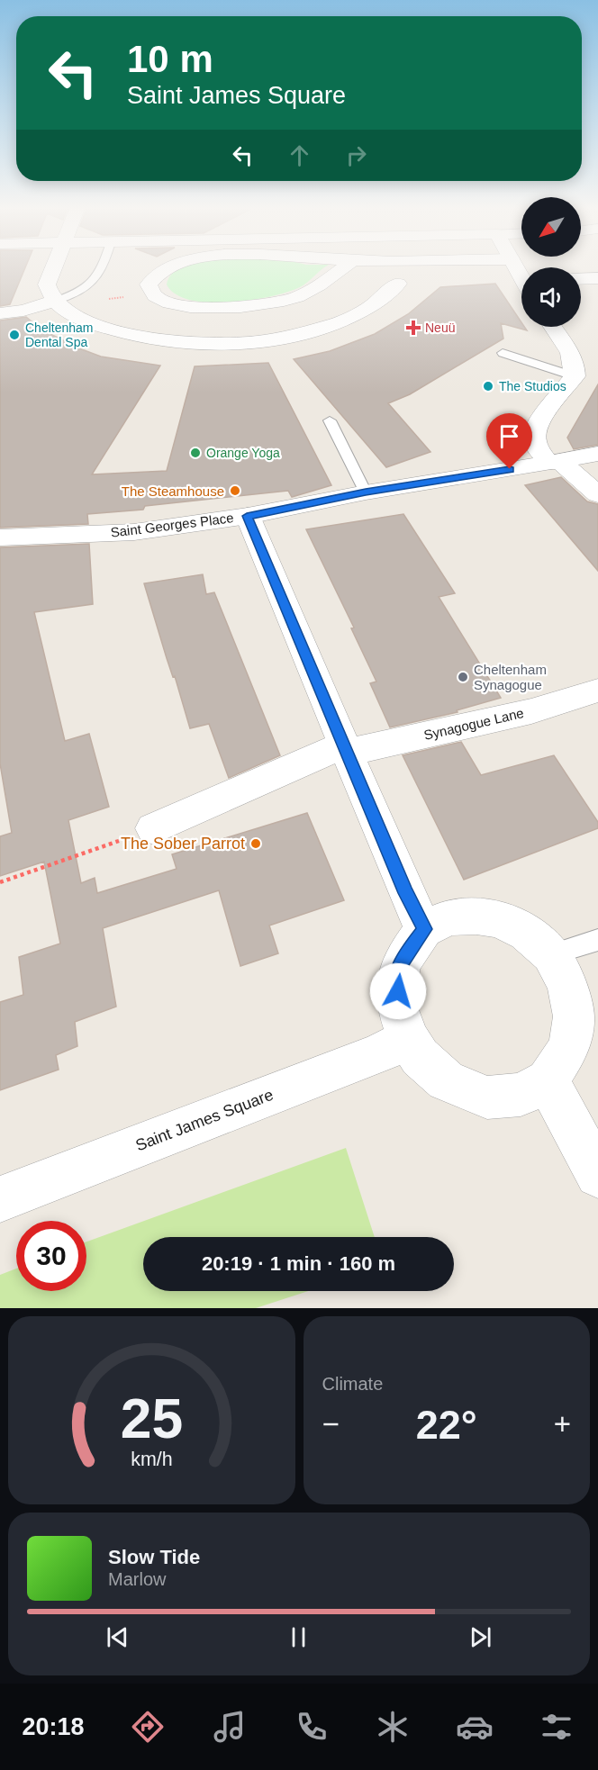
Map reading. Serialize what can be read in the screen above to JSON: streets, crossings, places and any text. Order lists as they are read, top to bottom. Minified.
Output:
{"streets":{"street":["Saint Georges Place","Synagogue Lane","Saint James Square"]},"places":{"health":["Neuü"],"other":["Cheltenham Dental Spa","The Studios","Orange Yoga","The Steamhouse","Cheltenham Synagogue","The Sober Parrot"]},"north":"bottom left","page":{"turn":["10 m","Saint James Square"],"limit":"30","trip":"20:19 · 1 min · 160 m","tile":"Climate","heat":["−","22°","+"],"song":["Slow Tide","Marlow"],"tabs":"20:18","gauge":["25","km/h"]}}
